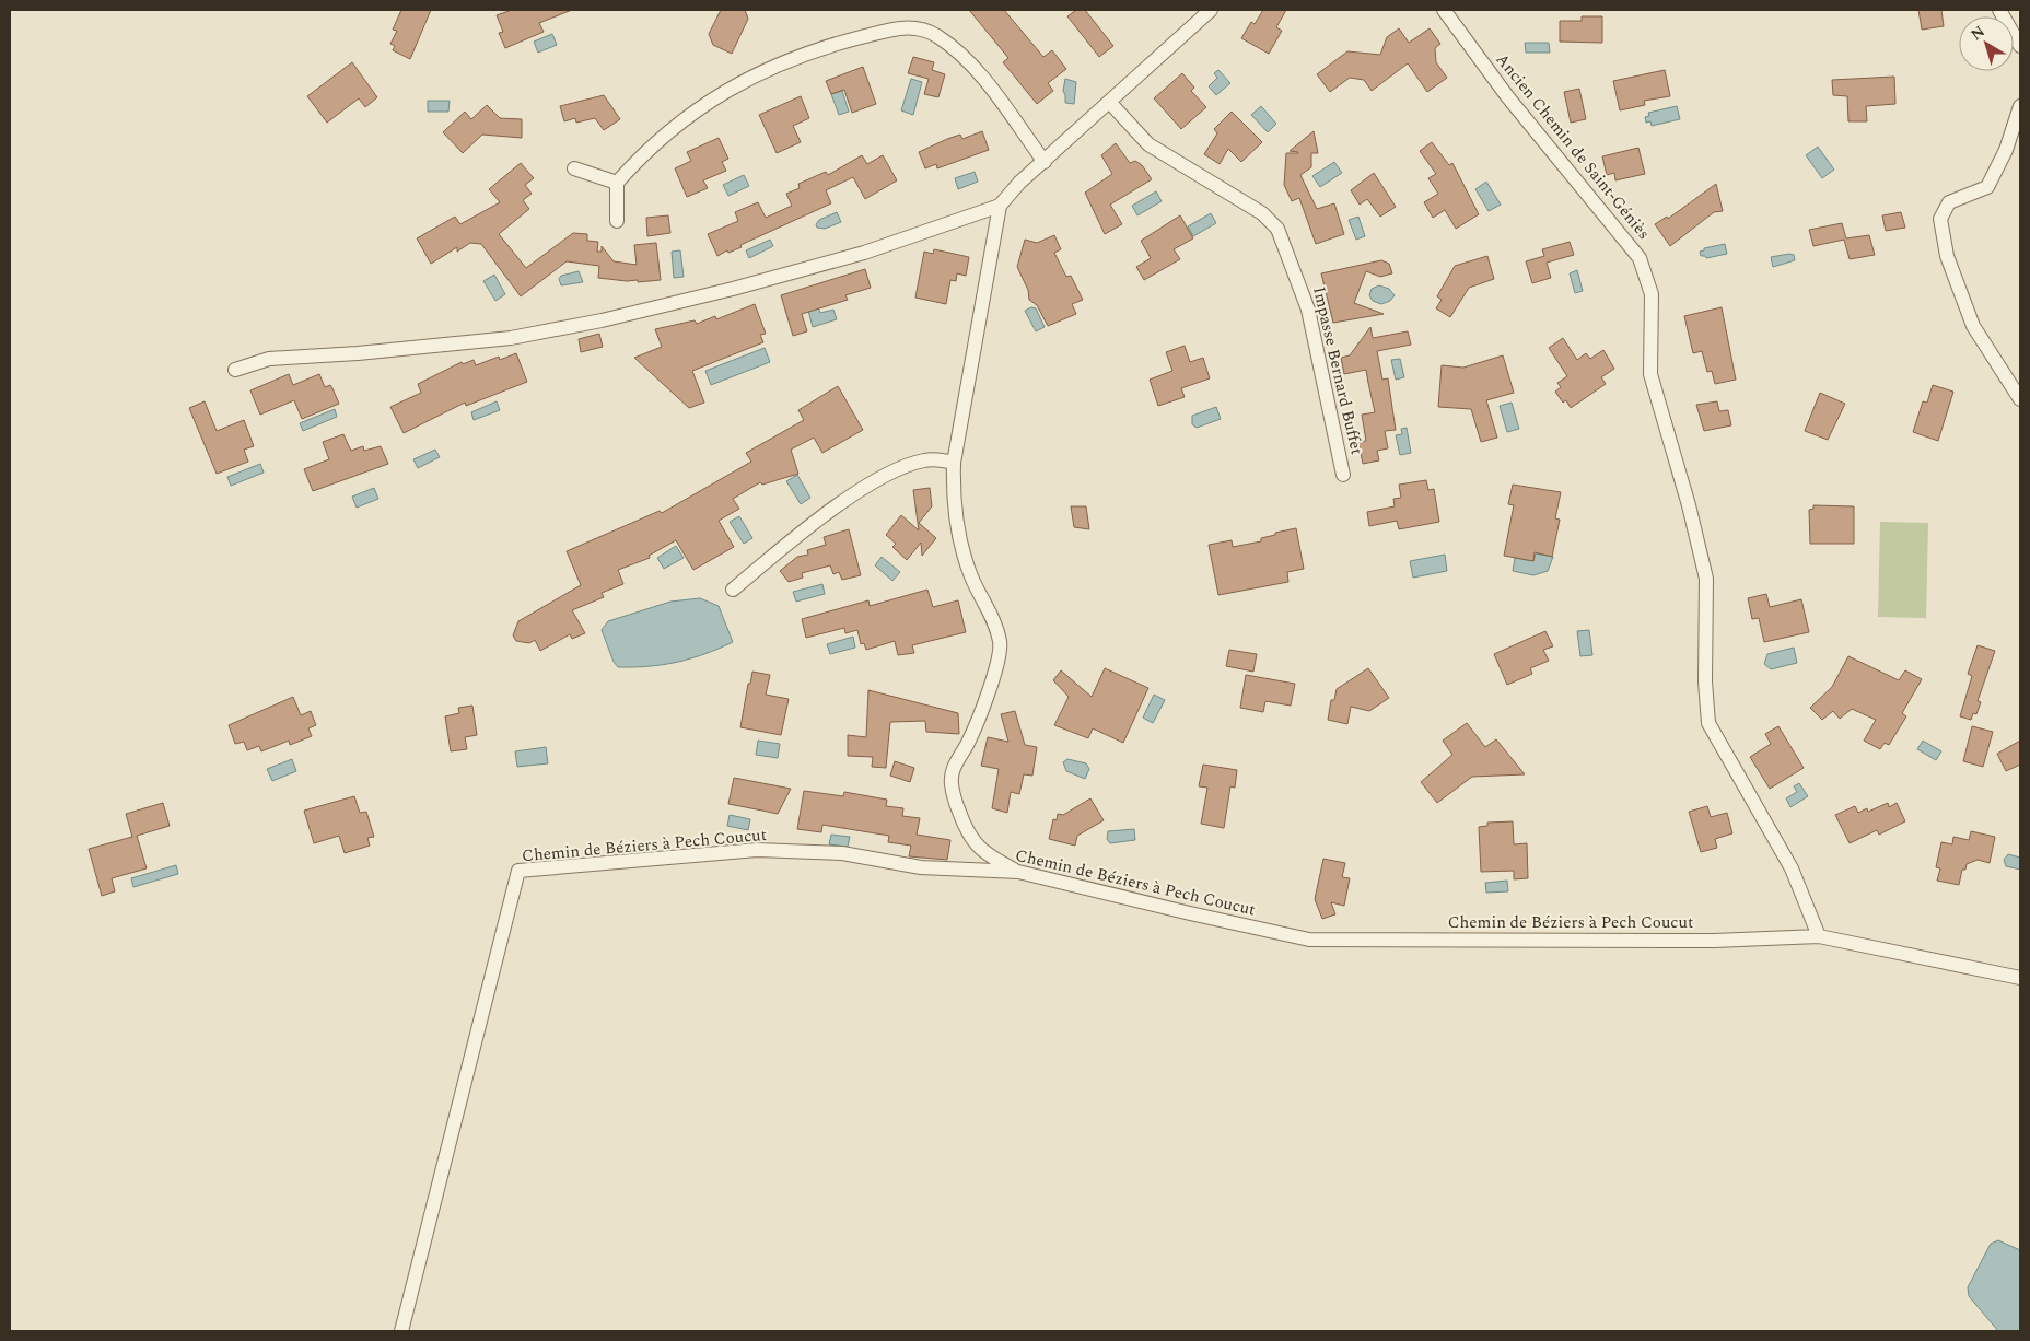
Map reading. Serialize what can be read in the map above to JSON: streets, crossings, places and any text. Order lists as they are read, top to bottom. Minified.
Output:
{"streets":{"street":["Ancien Chemin de Saint-Géniès","Impasse Bernard Buffet","Chemin de Béziers à Pech Coucut"]},"crossings":[["Ancien Chemin de Saint-Géniès","Chemin de Béziers à Pech Coucut"]],"north":"top left"}
